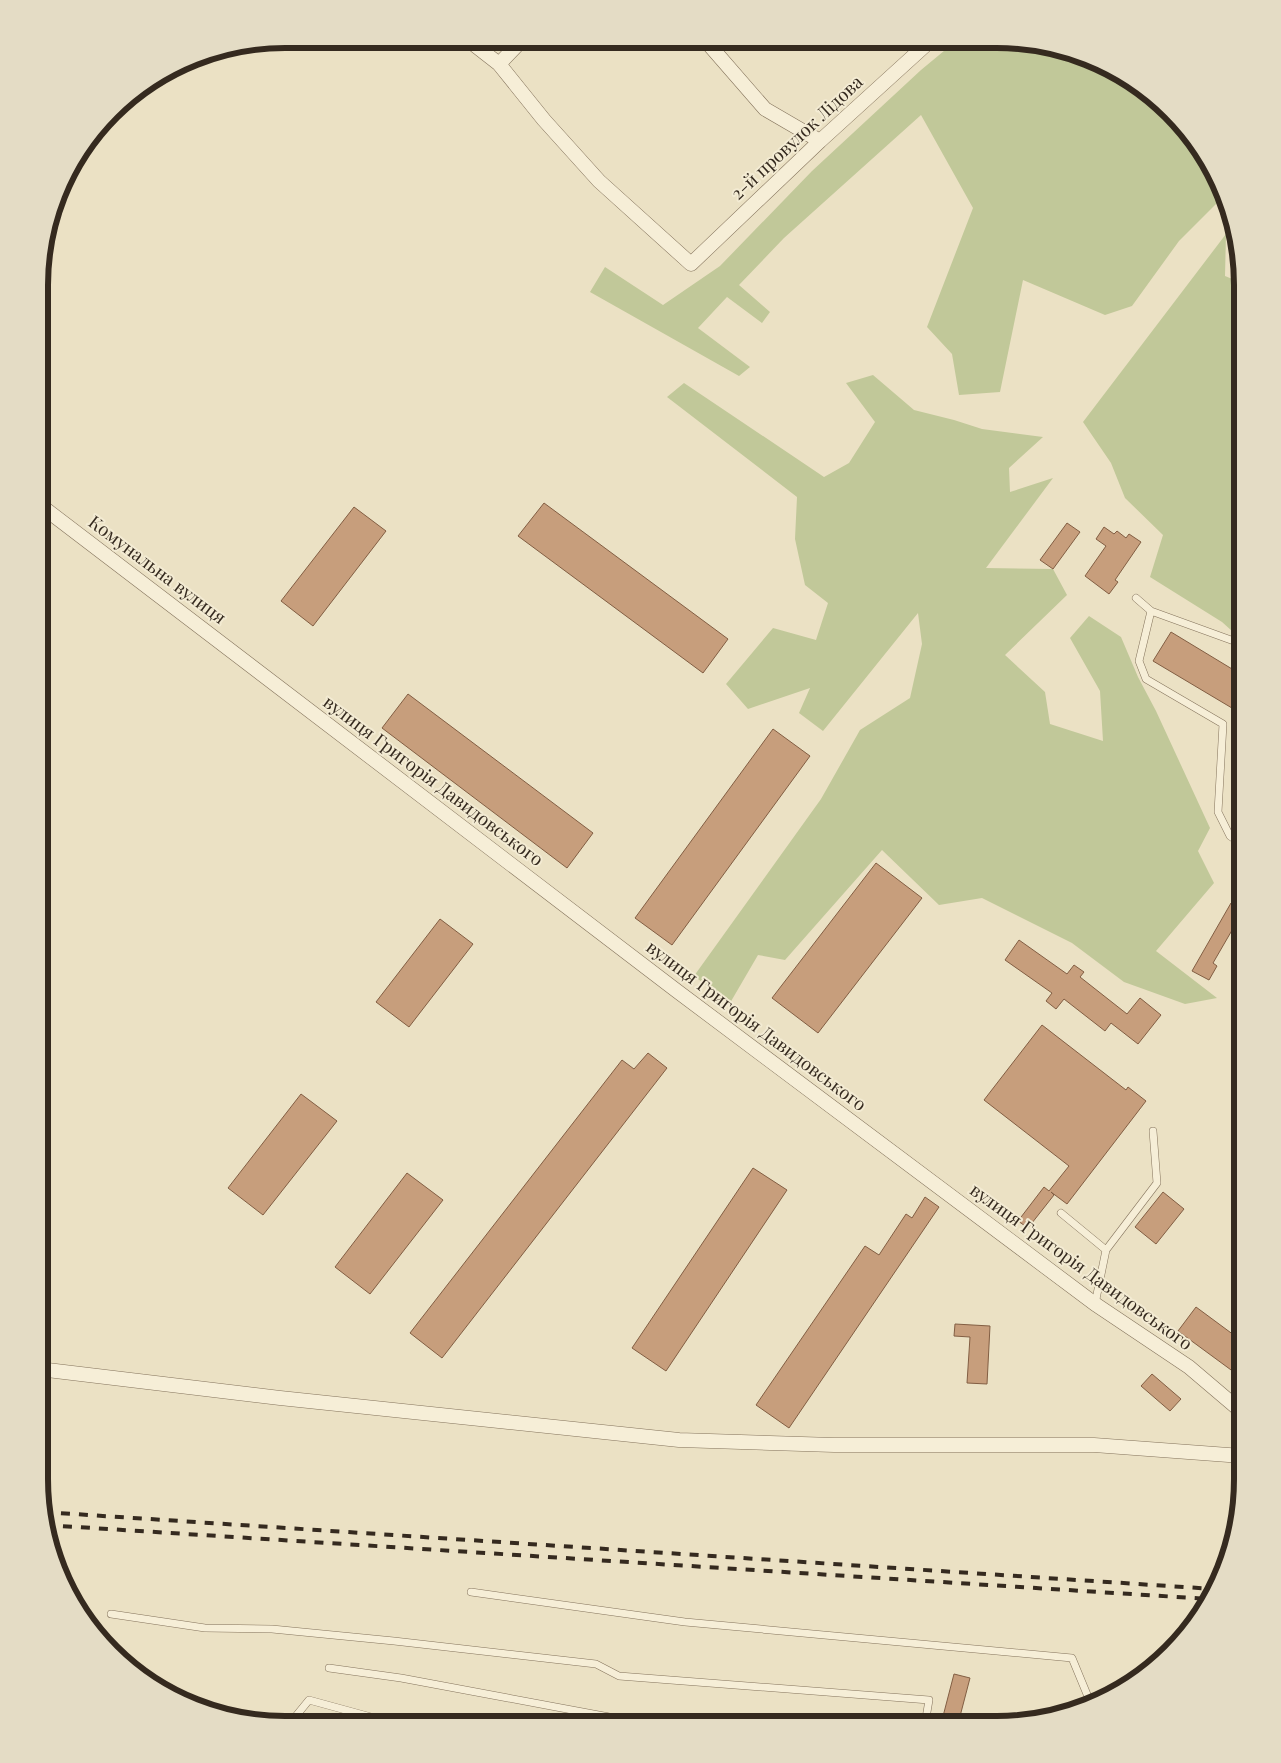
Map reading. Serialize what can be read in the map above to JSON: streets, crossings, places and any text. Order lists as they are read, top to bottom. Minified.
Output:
{"streets":{"street":["2-й провулок Лідова","Комунальна вулиця","вулиця Григорія Давидовського"]},"crossings":[["Комунальна вулиця","вулиця Григорія Давидовського"]]}
